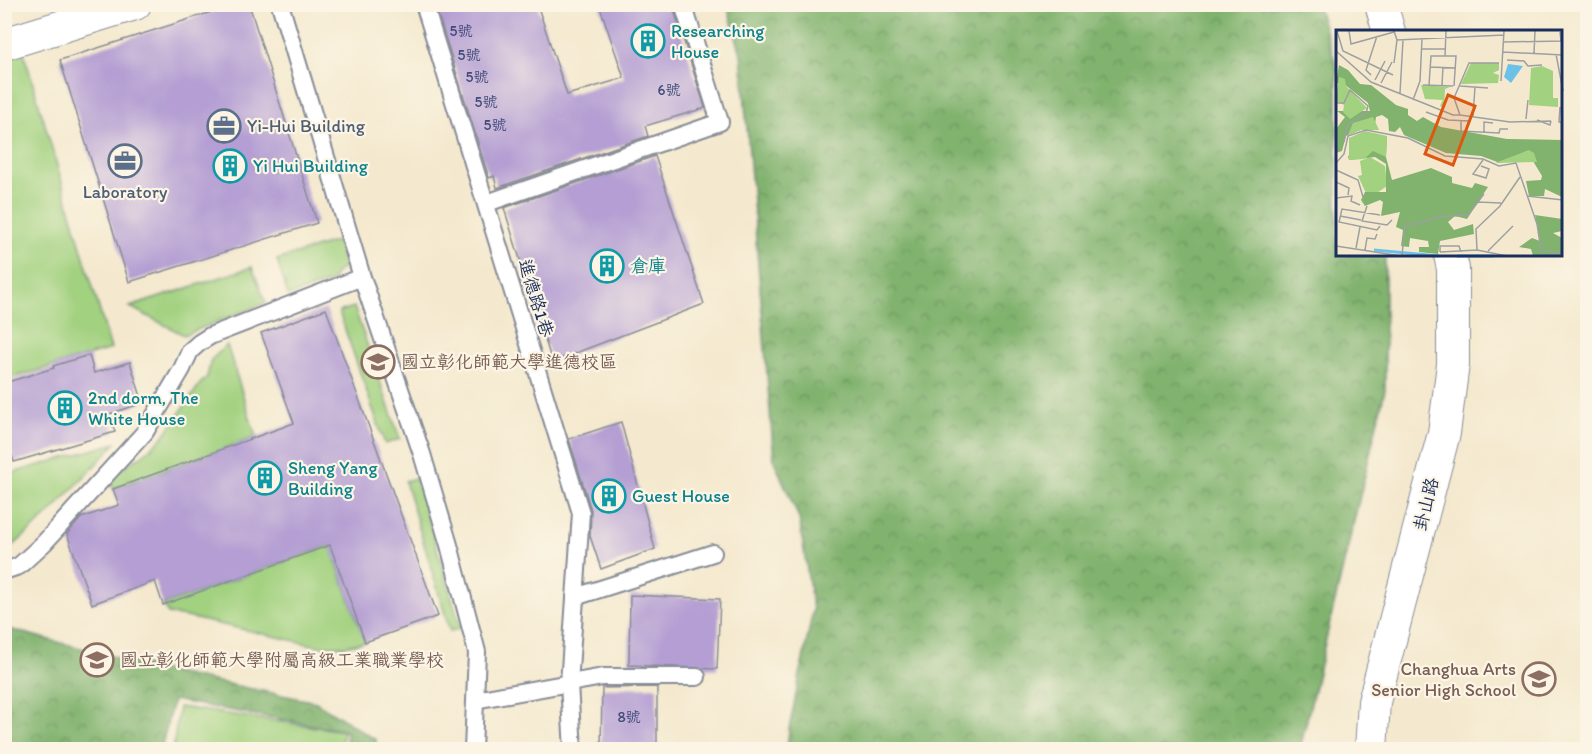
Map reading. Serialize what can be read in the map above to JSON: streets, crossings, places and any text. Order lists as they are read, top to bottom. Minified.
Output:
{"streets":{"street":["卦山路"],"lane":["進德路1巷"]},"places":{"building":["Researching House","Yi Hui Building","倉庫","2nd dorm, The White House","Sheng Yang Building","Guest House"],"office":["Yi-Hui Building","Laboratory"],"school or university":["國立彰化師範大學進德校區","國立彰化師範大學附屬高級工業職業學校","Changhua Arts Senior High School"]},"house_numbers":["5號","5號","5號","6號","5號","5號","8號"]}
